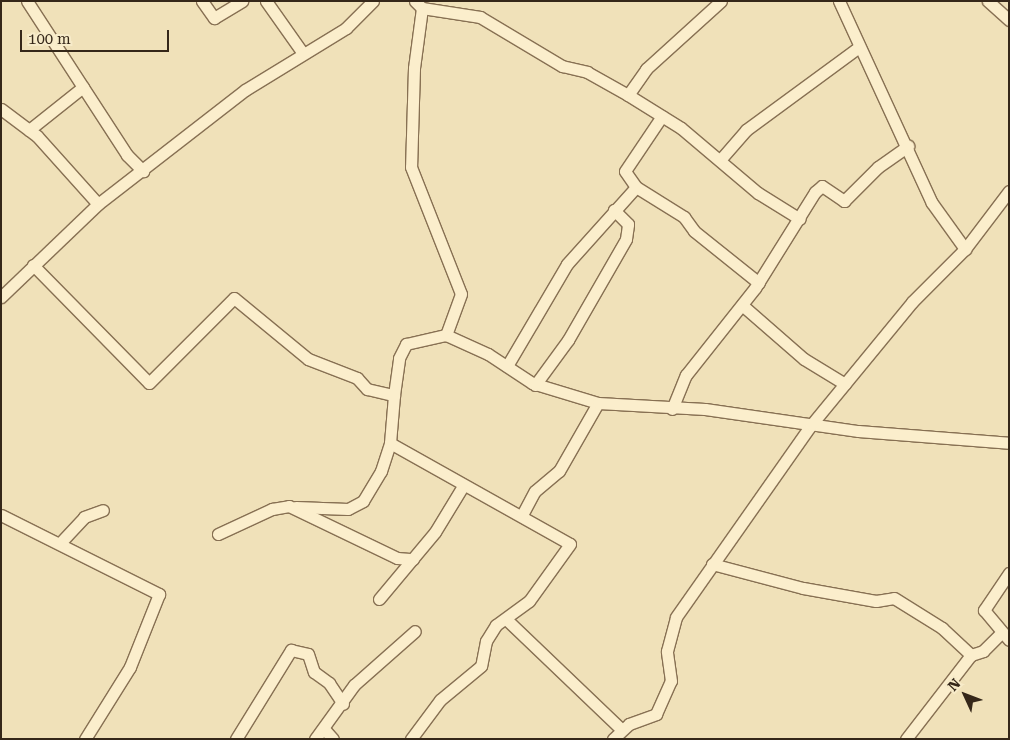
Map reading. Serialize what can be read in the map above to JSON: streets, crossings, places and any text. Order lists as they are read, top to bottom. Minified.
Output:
{"scale_bar":"100 m","north":"top left"}
